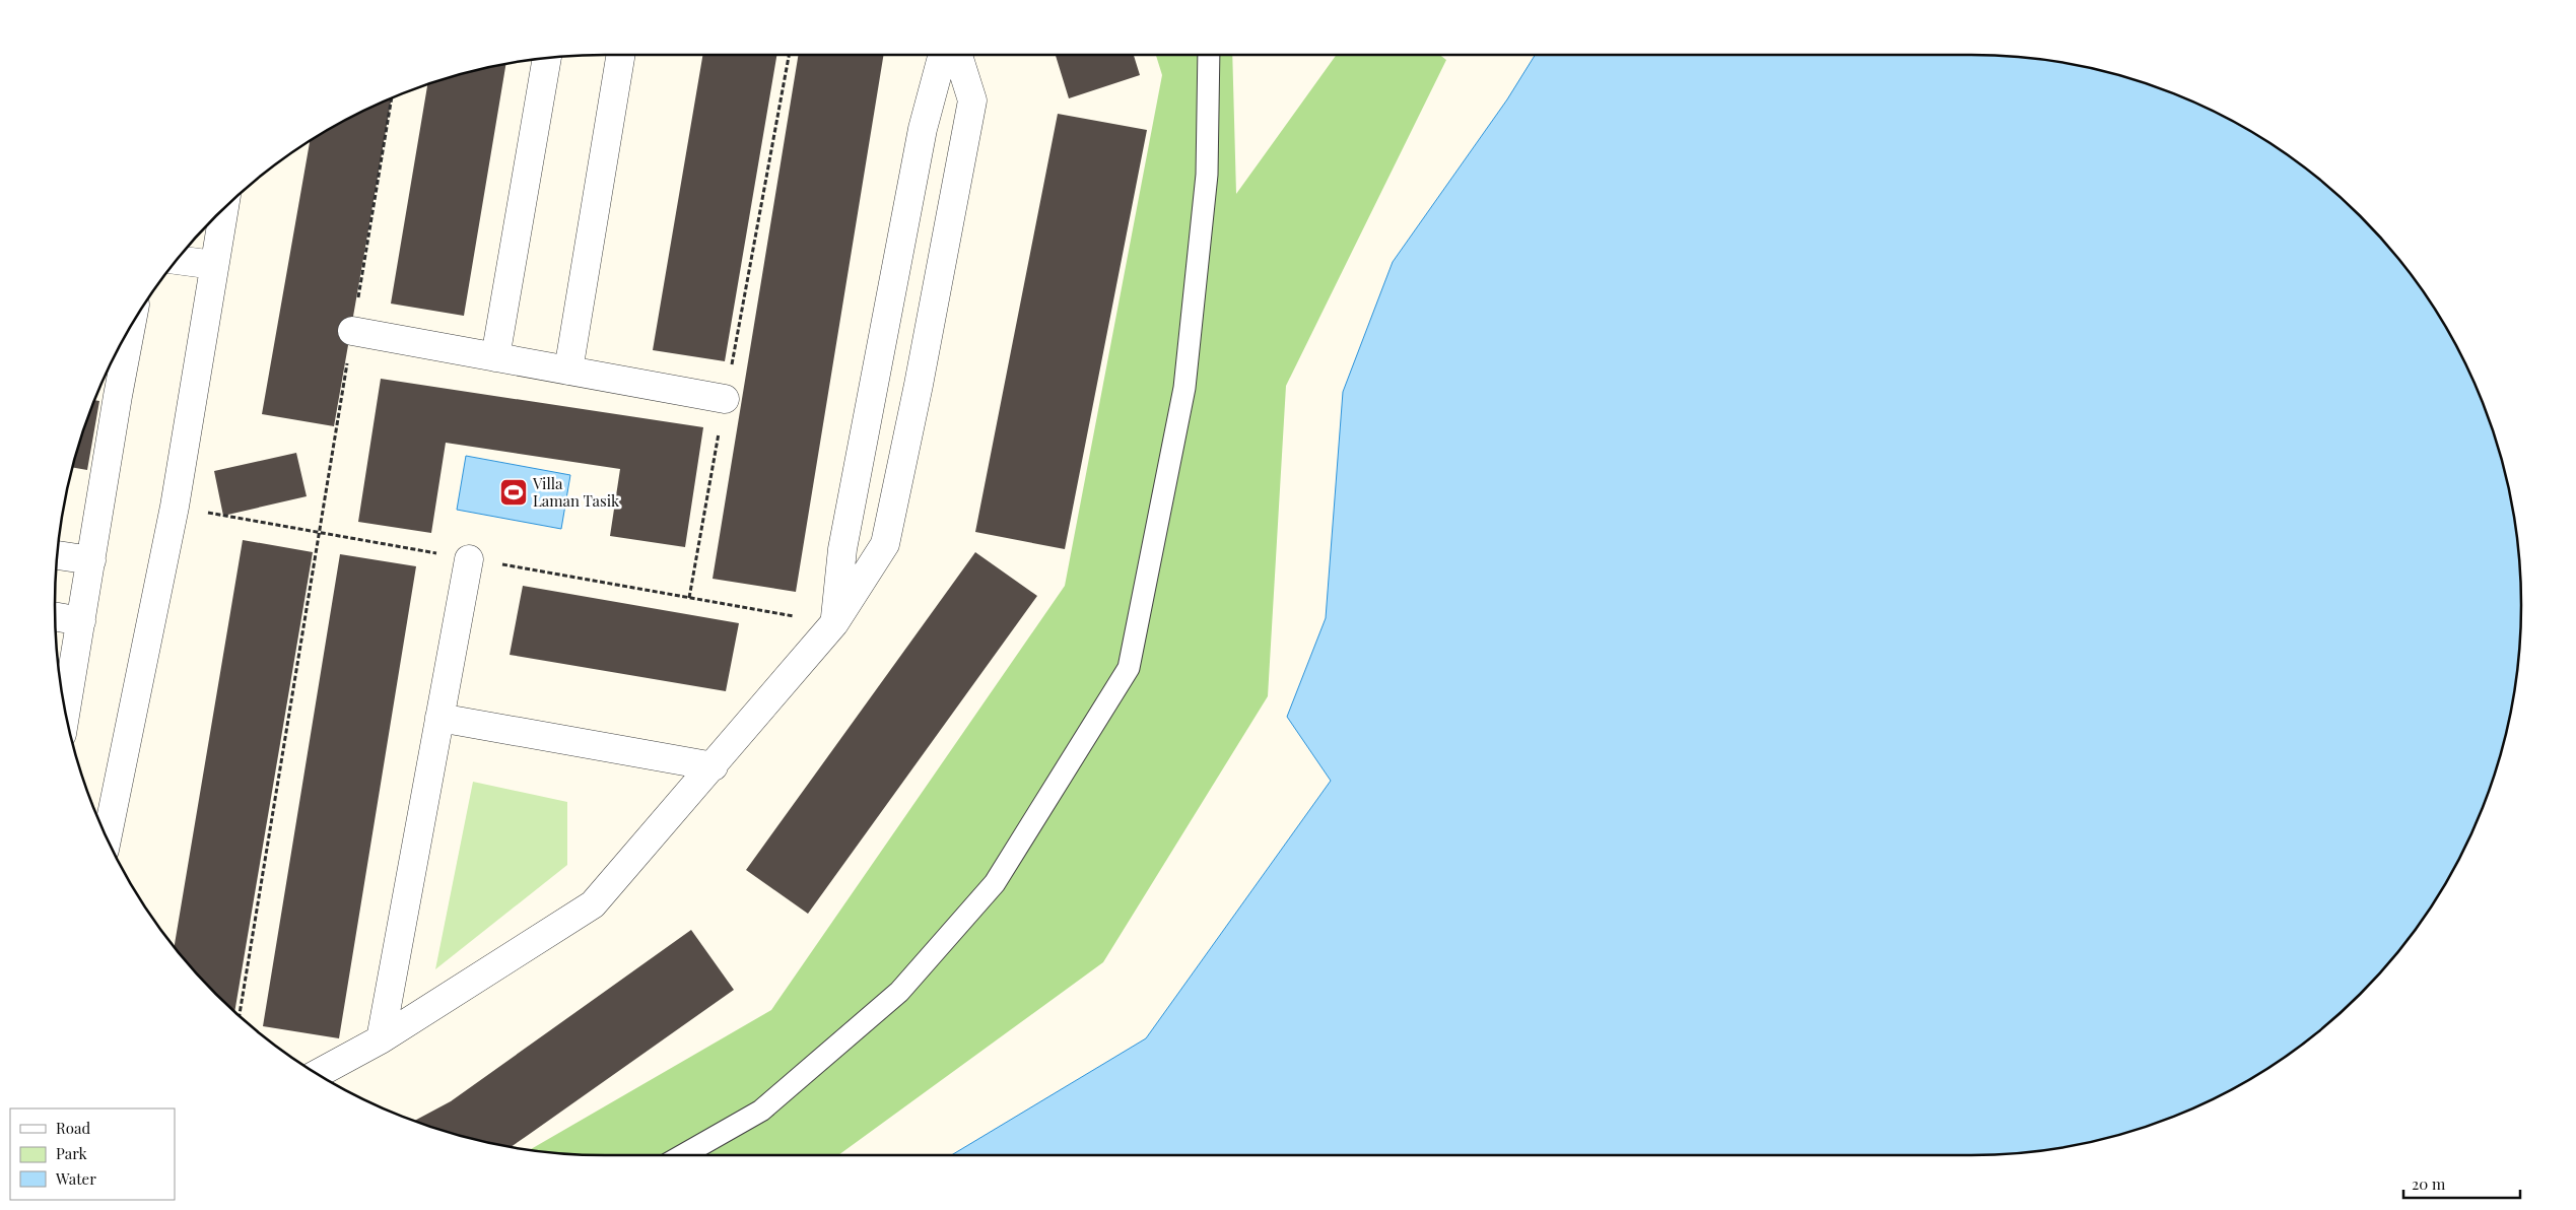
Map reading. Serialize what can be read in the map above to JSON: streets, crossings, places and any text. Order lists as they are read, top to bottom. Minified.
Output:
{"places":{"sports":["Villa Laman Tasik"]},"legend":["Road","Park","Water"],"scale_bar":"20 m"}
